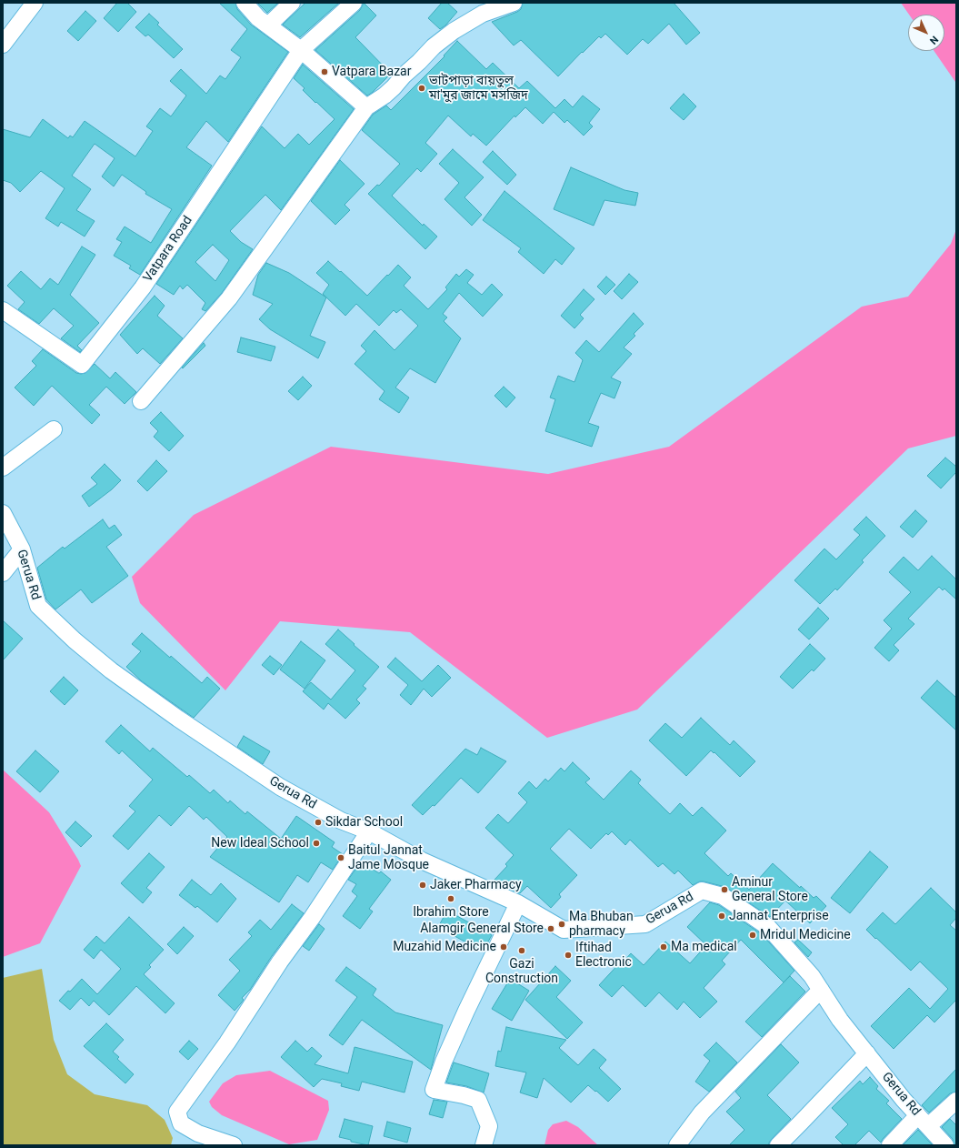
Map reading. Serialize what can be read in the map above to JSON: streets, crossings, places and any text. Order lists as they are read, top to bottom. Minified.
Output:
{"streets":{"street":["Vatpara Road","Gerua Rd"]},"places":["Vatpara Bazar","ভাটপাড়া বায়তুল মা'মুর জামে মসজিদ","Sikdar School","New Ideal School","Baitul Jannat Jame Mosque","Jaker Pharmacy","Aminur General Store","Ibrahim Store","Jannat Enterprise","Ma Bhuban pharmacy","Alamgir General Store","Mridul Medicine","Muzahid Medicine","Ma medical","Gazi Construction","Iftihad Electronic"],"north":"bottom right"}
